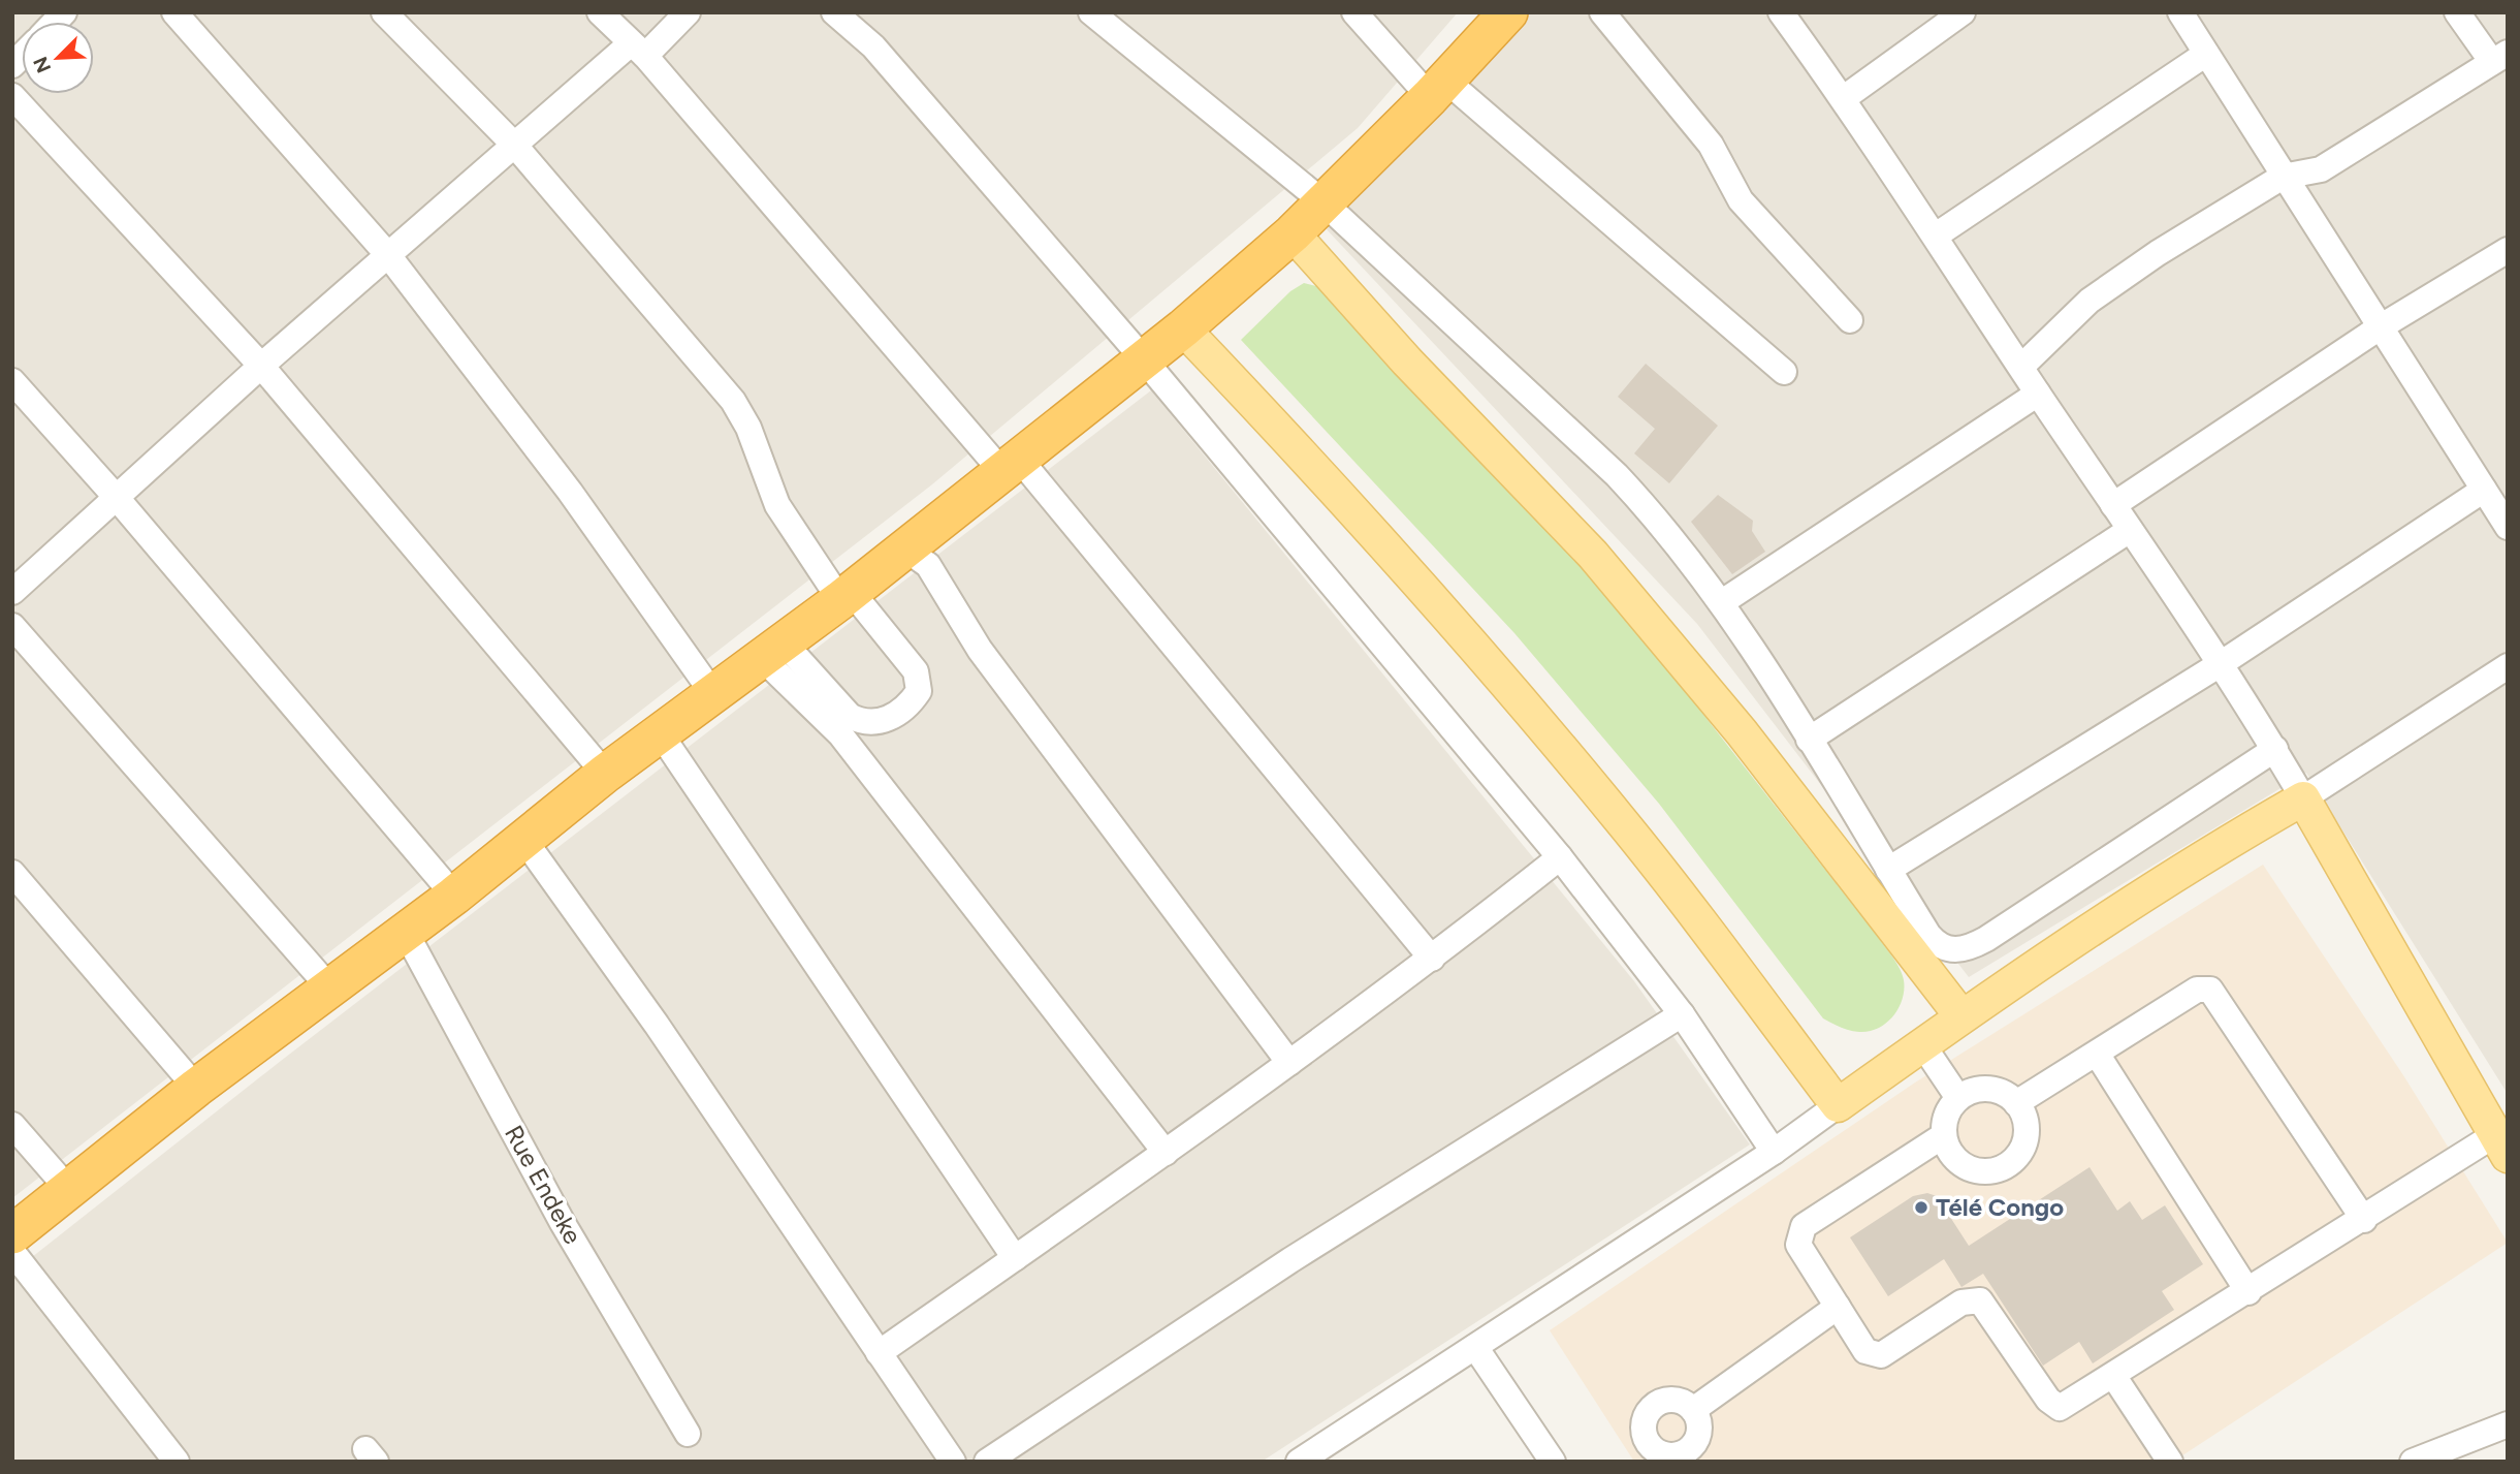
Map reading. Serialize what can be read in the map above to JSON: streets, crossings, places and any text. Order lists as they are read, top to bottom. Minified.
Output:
{"streets":{"street":["Rue Endeke"]},"places":["Télé Congo"],"north":"bottom left"}
